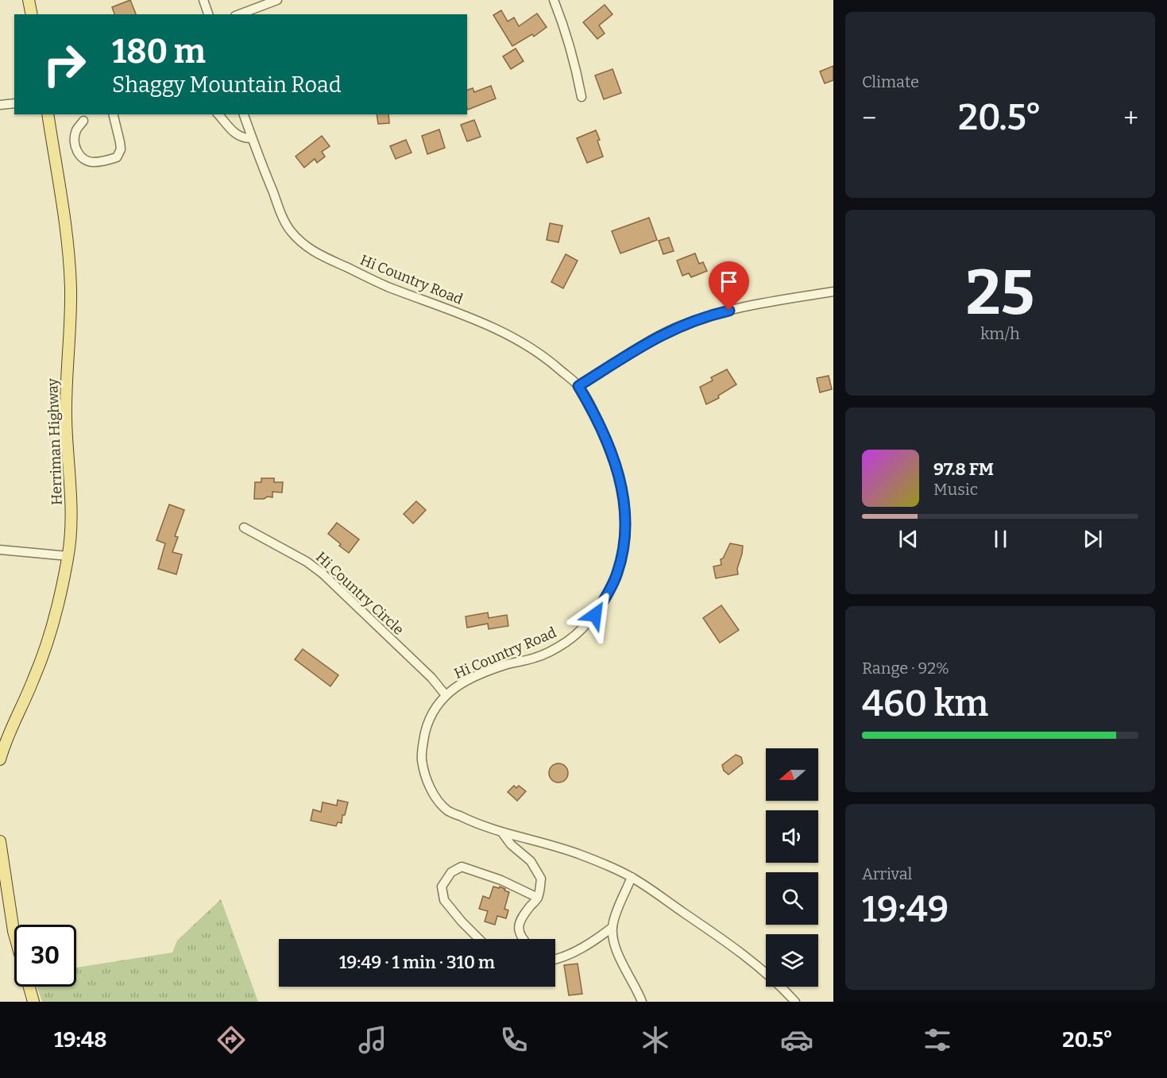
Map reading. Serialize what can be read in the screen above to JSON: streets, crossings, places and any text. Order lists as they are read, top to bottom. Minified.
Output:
{"streets":{"main road":["Herriman Highway"],"street":["Hi Country Road","Hi Country Circle"]},"crossings":[["Hi Country Road","Hi Country Circle"]],"north":"left","page":{"tile":["Climate",["25","km/h"],["Range · 92%","460 km"],["Arrival","19:49"]],"turn":["180 m","Shaggy Mountain Road"],"heat":["−","20.5°","+"],"song":["97.8 FM","Music"],"limit":"30","trip":"19:49 · 1 min · 310 m","tabs":["19:48","20.5°"]}}
